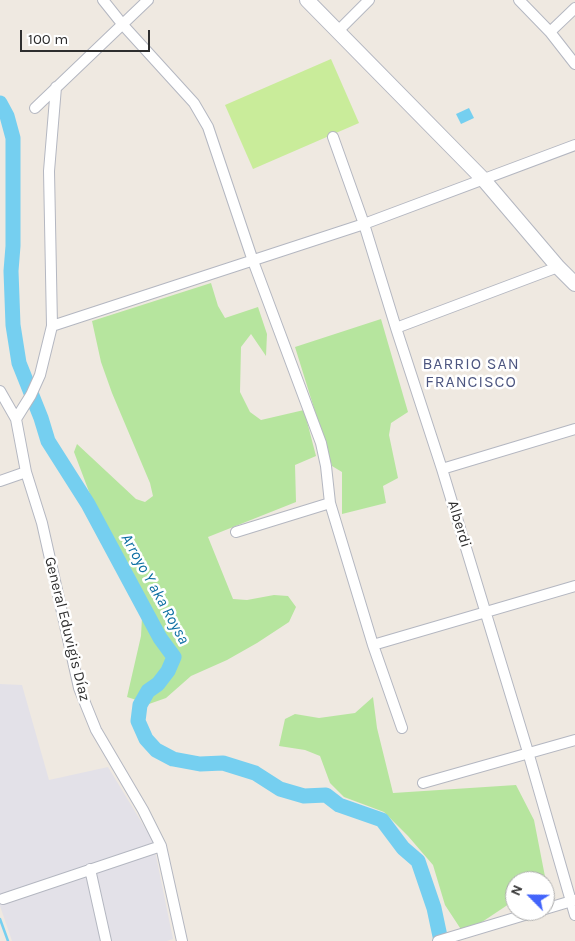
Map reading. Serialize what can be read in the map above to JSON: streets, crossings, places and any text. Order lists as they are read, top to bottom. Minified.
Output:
{"streets":{"street":["Alberdi","General Eduvigis Díaz"]},"districts":["BARRIO SAN FRANCISCO"],"water":["Arroyo Y aka Roysa"],"scale_bar":"100 m","north":"top left"}
